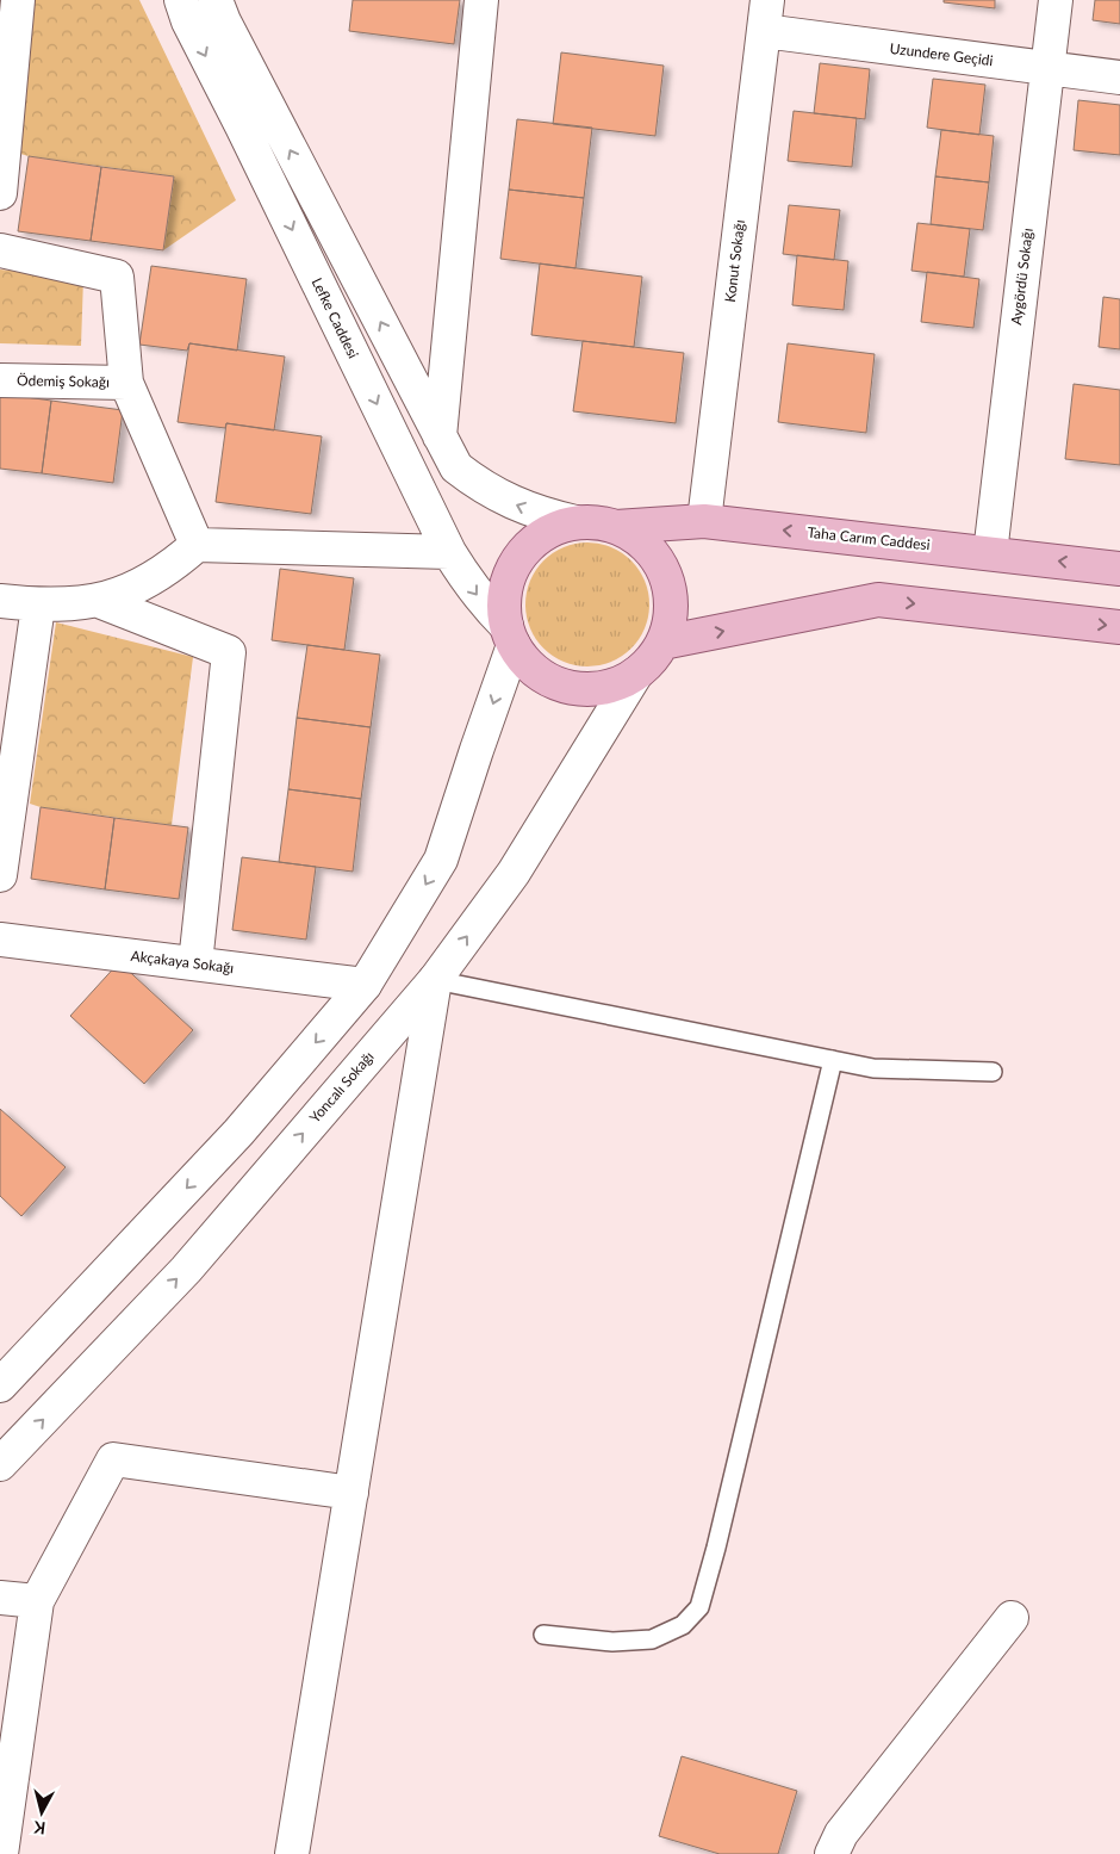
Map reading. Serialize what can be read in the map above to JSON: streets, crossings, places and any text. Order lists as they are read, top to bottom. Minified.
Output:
{"streets":{"main road":["Taha Carım Caddesi"],"street":["Uzundere Geçidi","Konut Sokağı","Aygördü Sokağı","Lefke Caddesi","Ödemiş Sokağı","Akçakaya Sokağı","Yoncalı Sokağı"]},"crossings":[["Uzundere Geçidi","Konut Sokağı"],["Uzundere Geçidi","Aygördü Sokağı"],["Konut Sokağı","Taha Carım Caddesi"],["Aygördü Sokağı","Taha Carım Caddesi"],["Lefke Caddesi","Taha Carım Caddesi"],["Lefke Caddesi","Yoncalı Sokağı"],["Taha Carım Caddesi","Yoncalı Sokağı"]],"north":"bottom"}
